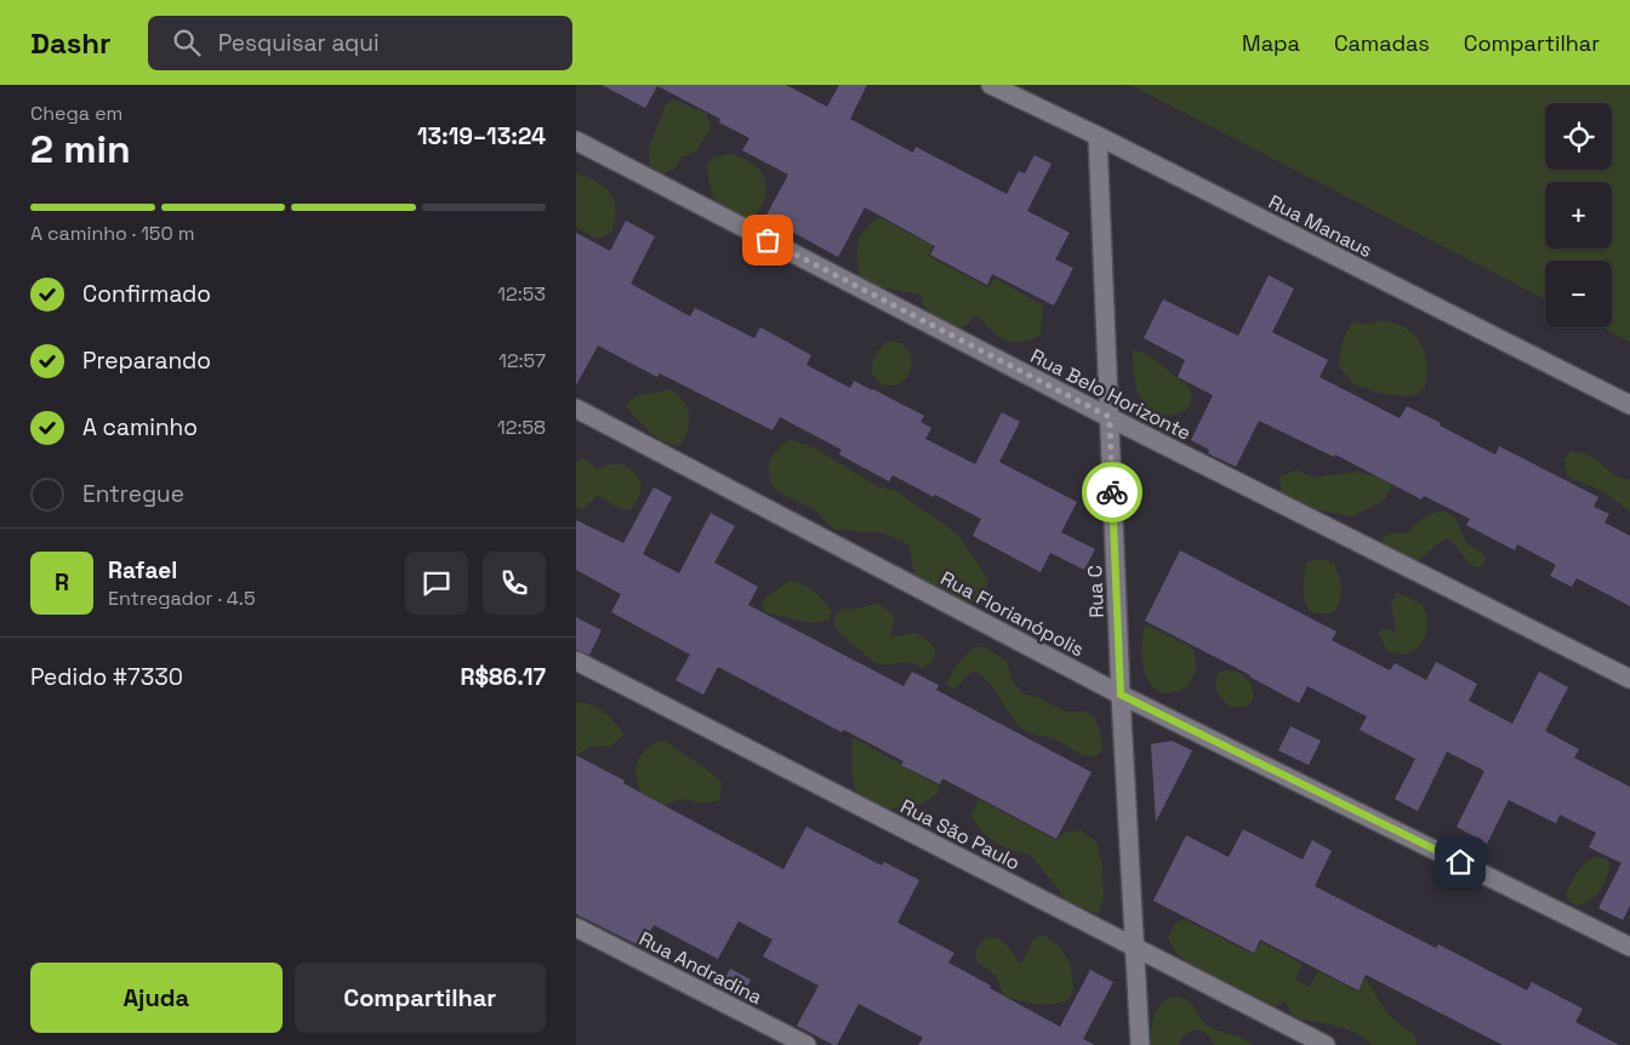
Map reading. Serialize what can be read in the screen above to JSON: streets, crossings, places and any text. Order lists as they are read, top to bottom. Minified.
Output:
{"streets":{"street":["Rua Manaus","Rua Belo Horizonte","Rua C","Rua Florianópolis","Rua São Paulo","Rua Andradina"]},"crossings":[["Rua Manaus","Rua C"],["Rua Belo Horizonte","Rua C"],["Rua C","Rua Florianópolis"],["Rua C","Rua São Paulo"]],"page":{"header":"Dashr","search":"Pesquisar aqui","nav":["Mapa","Camadas","Compartilhar"],"heading":["2 min","Chega em","13:19–13:24"],"panel":["Rafael","Entregador · 4.5","Pedido #7330","R$86.17"],"map_buttons":["+","−"],"bar":"A caminho · 150 m","list":[["Confirmado","12:53"],["Preparando","12:57"],["A caminho","12:58"],"Entregue"],"round":"R","buttons":["Ajuda","Compartilhar"]}}
